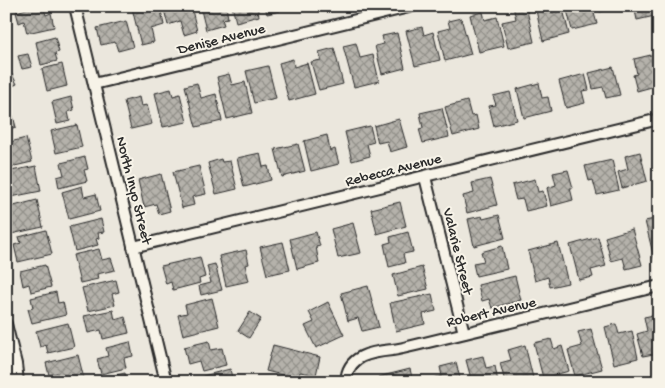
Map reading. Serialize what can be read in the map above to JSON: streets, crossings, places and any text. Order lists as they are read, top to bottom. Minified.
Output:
{"streets":{"street":["Denise Avenue","Rebecca Avenue","North Inyo Street","Valarie Street","Robert Avenue"]},"crossings":[["Denise Avenue","North Inyo Street"],["Rebecca Avenue","North Inyo Street"],["Rebecca Avenue","Valarie Street"],["Valarie Street","Robert Avenue"]]}
